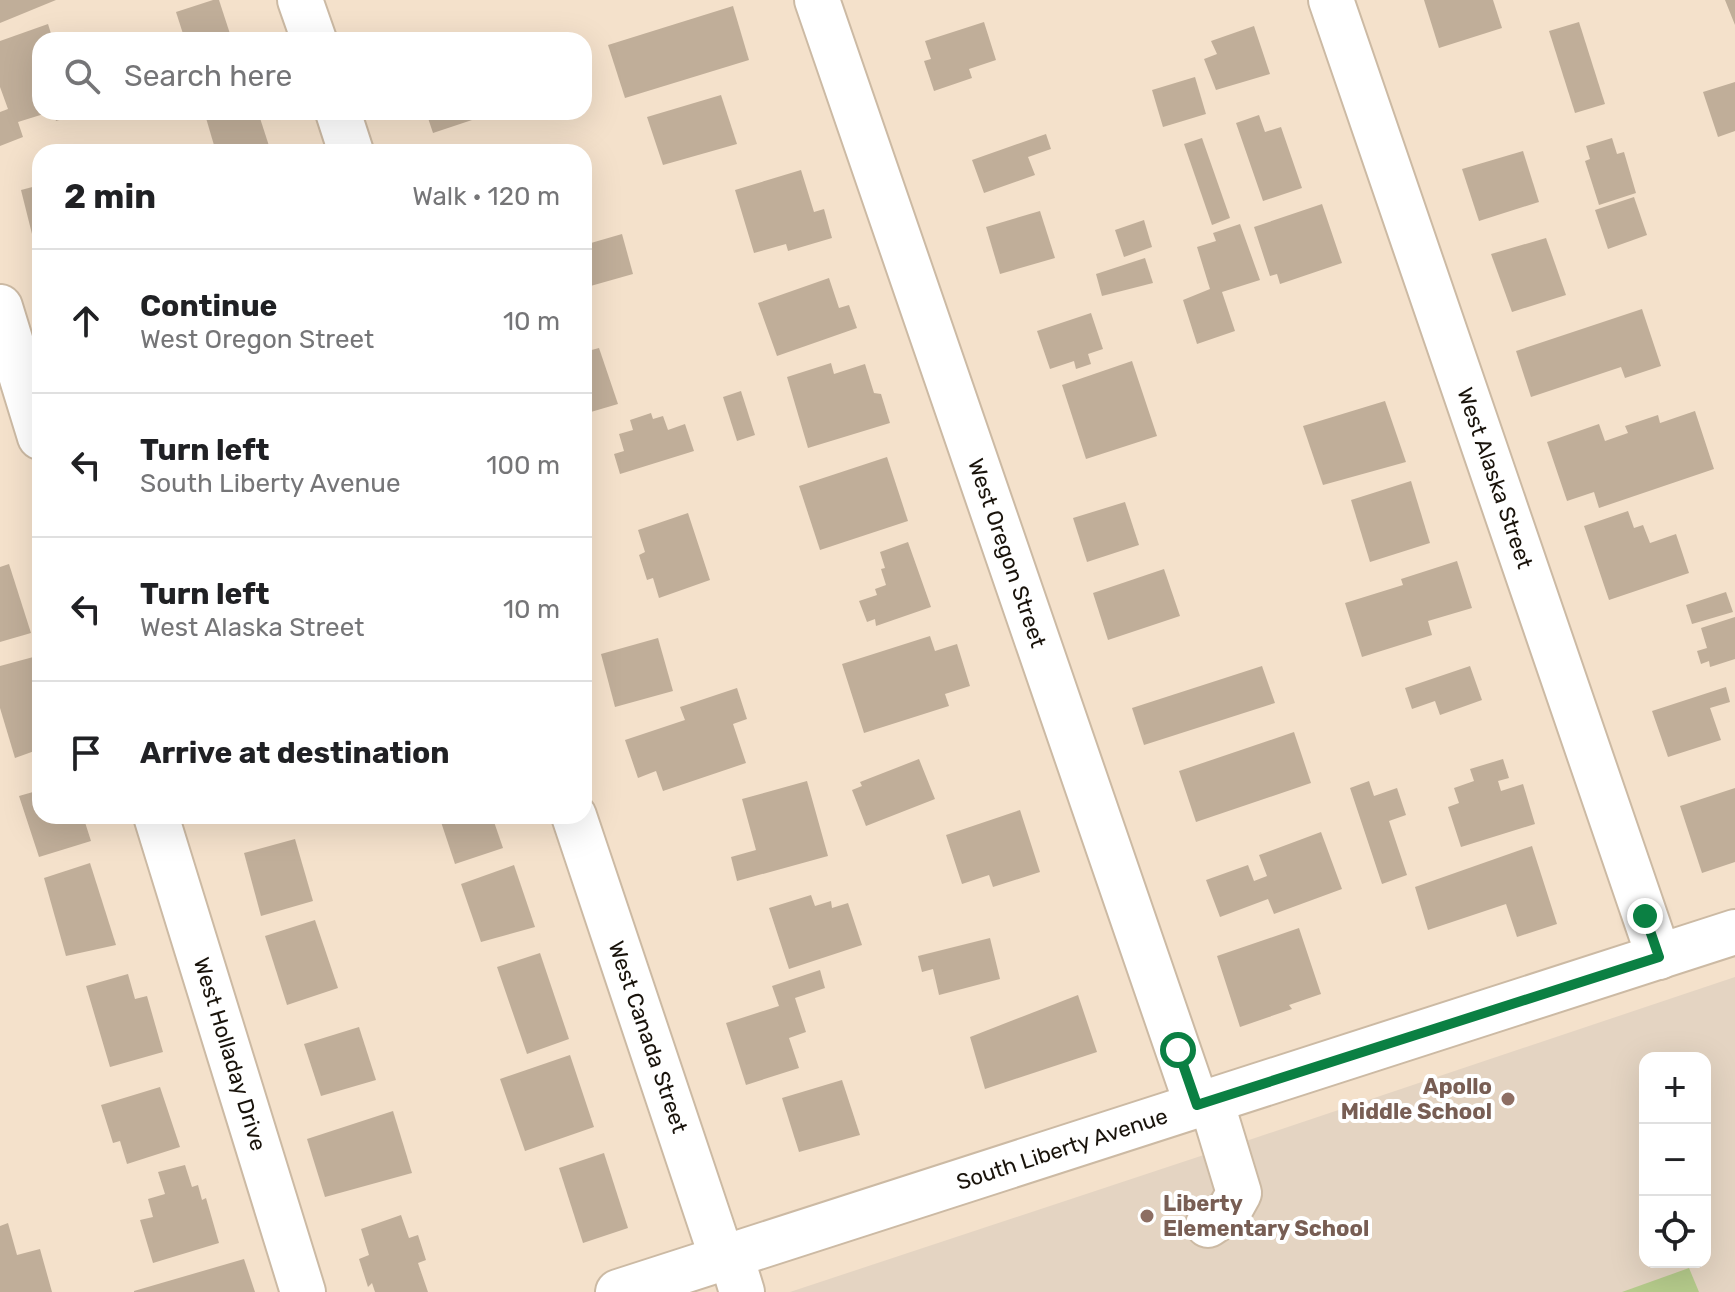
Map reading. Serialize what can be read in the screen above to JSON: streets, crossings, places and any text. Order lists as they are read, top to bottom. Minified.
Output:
{"streets":{"street":["West Alaska Street","West Oregon Street","West Canada Street","West Holladay Drive","South Liberty Avenue"]},"crossings":[["West Alaska Street","South Liberty Avenue"],["West Oregon Street","South Liberty Avenue"],["West Canada Street","South Liberty Avenue"]],"places":["Apollo Middle School","Liberty Elementary School"],"page":{"search":"Search here","heading":["2 min","Walk · 120 m"],"list":[["Continue","West Oregon Street","10 m"],["Turn left","South Liberty Avenue","100 m"],["Turn left","West Alaska Street","10 m"],"Arrive at destination"],"map_buttons":["+","−"]}}
